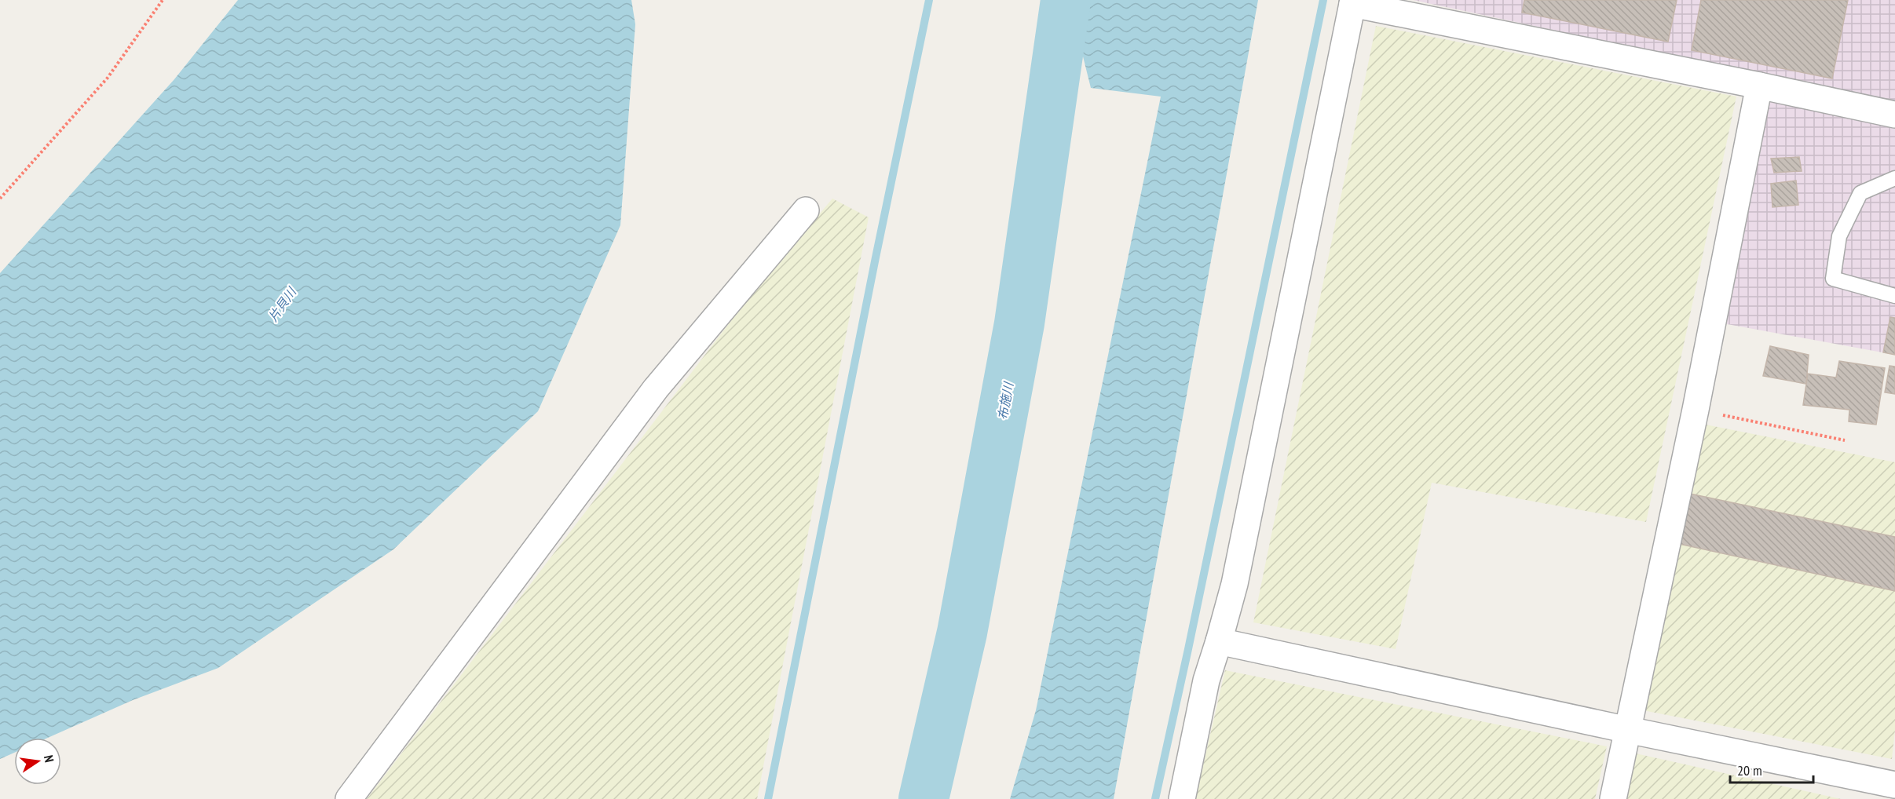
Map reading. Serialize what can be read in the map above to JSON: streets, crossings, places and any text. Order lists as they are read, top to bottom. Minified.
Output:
{"water":["片貝川","布施川"],"scale_bar":"20 m","north":"right"}
